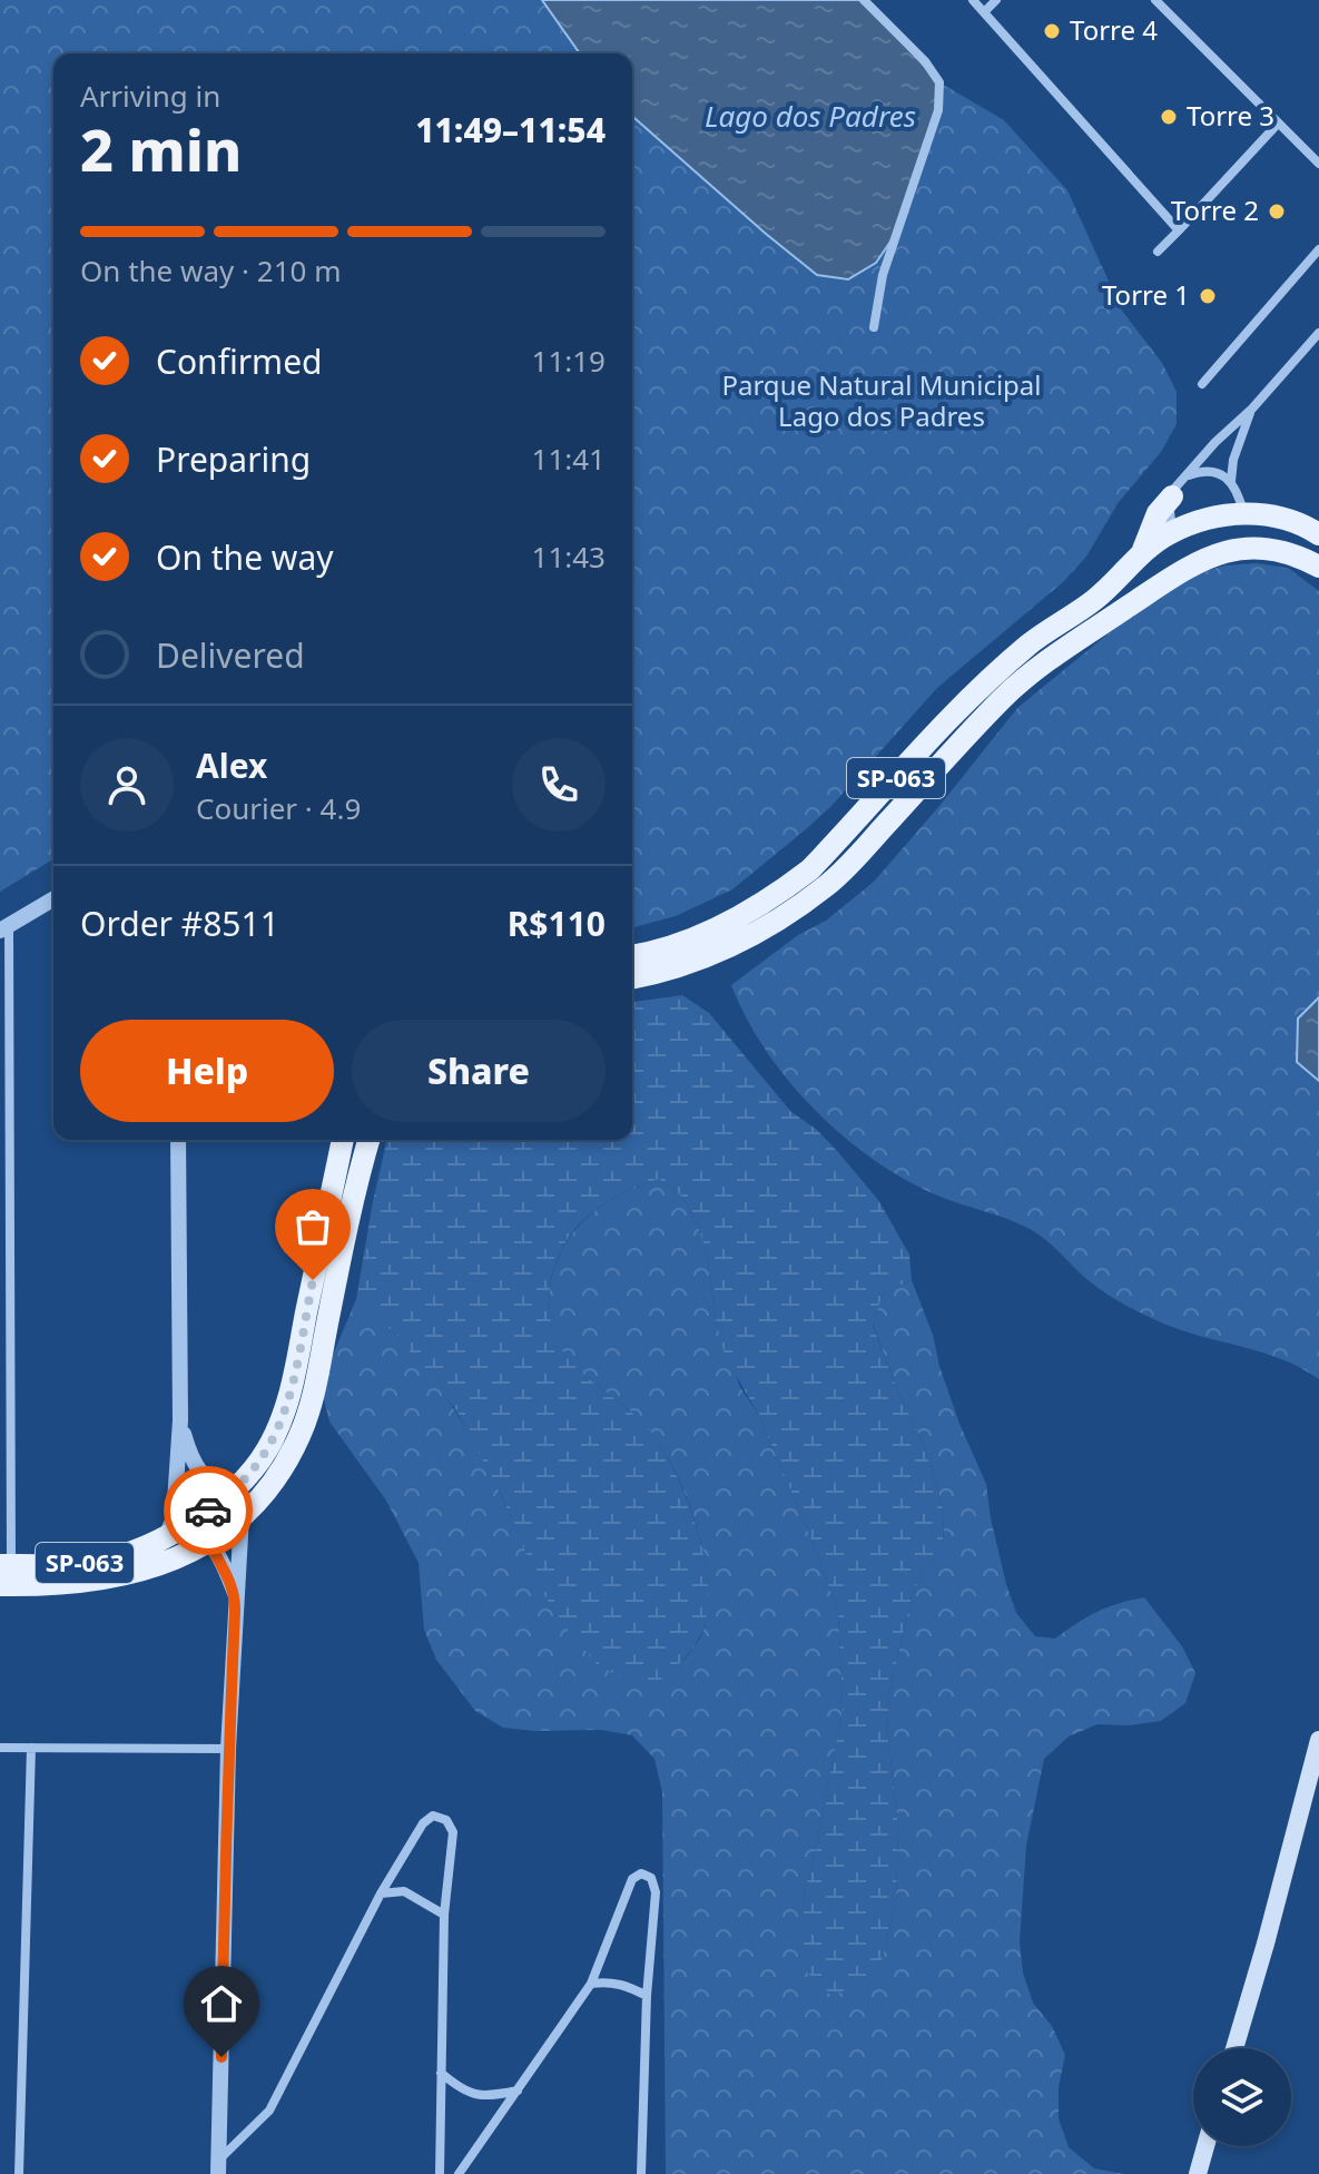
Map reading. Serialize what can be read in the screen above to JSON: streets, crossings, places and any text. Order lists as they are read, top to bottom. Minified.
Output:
{"streets":{"main road":["SP-063"]},"water":["Lago dos Padres"],"parks":["Parque Natural Municipal Lago dos Padres"],"places":["Torre 4","Torre 3","Torre 2","Torre 1"],"page":{"heading":["2 min","Arriving in","11:49–11:54"],"panel":["Alex","Courier · 4.9","Order #8511","R$110"],"bar":"On the way · 210 m","list":[["Confirmed","11:19"],["Preparing","11:41"],["On the way","11:43"],"Delivered"],"buttons":["Help","Share"]}}
